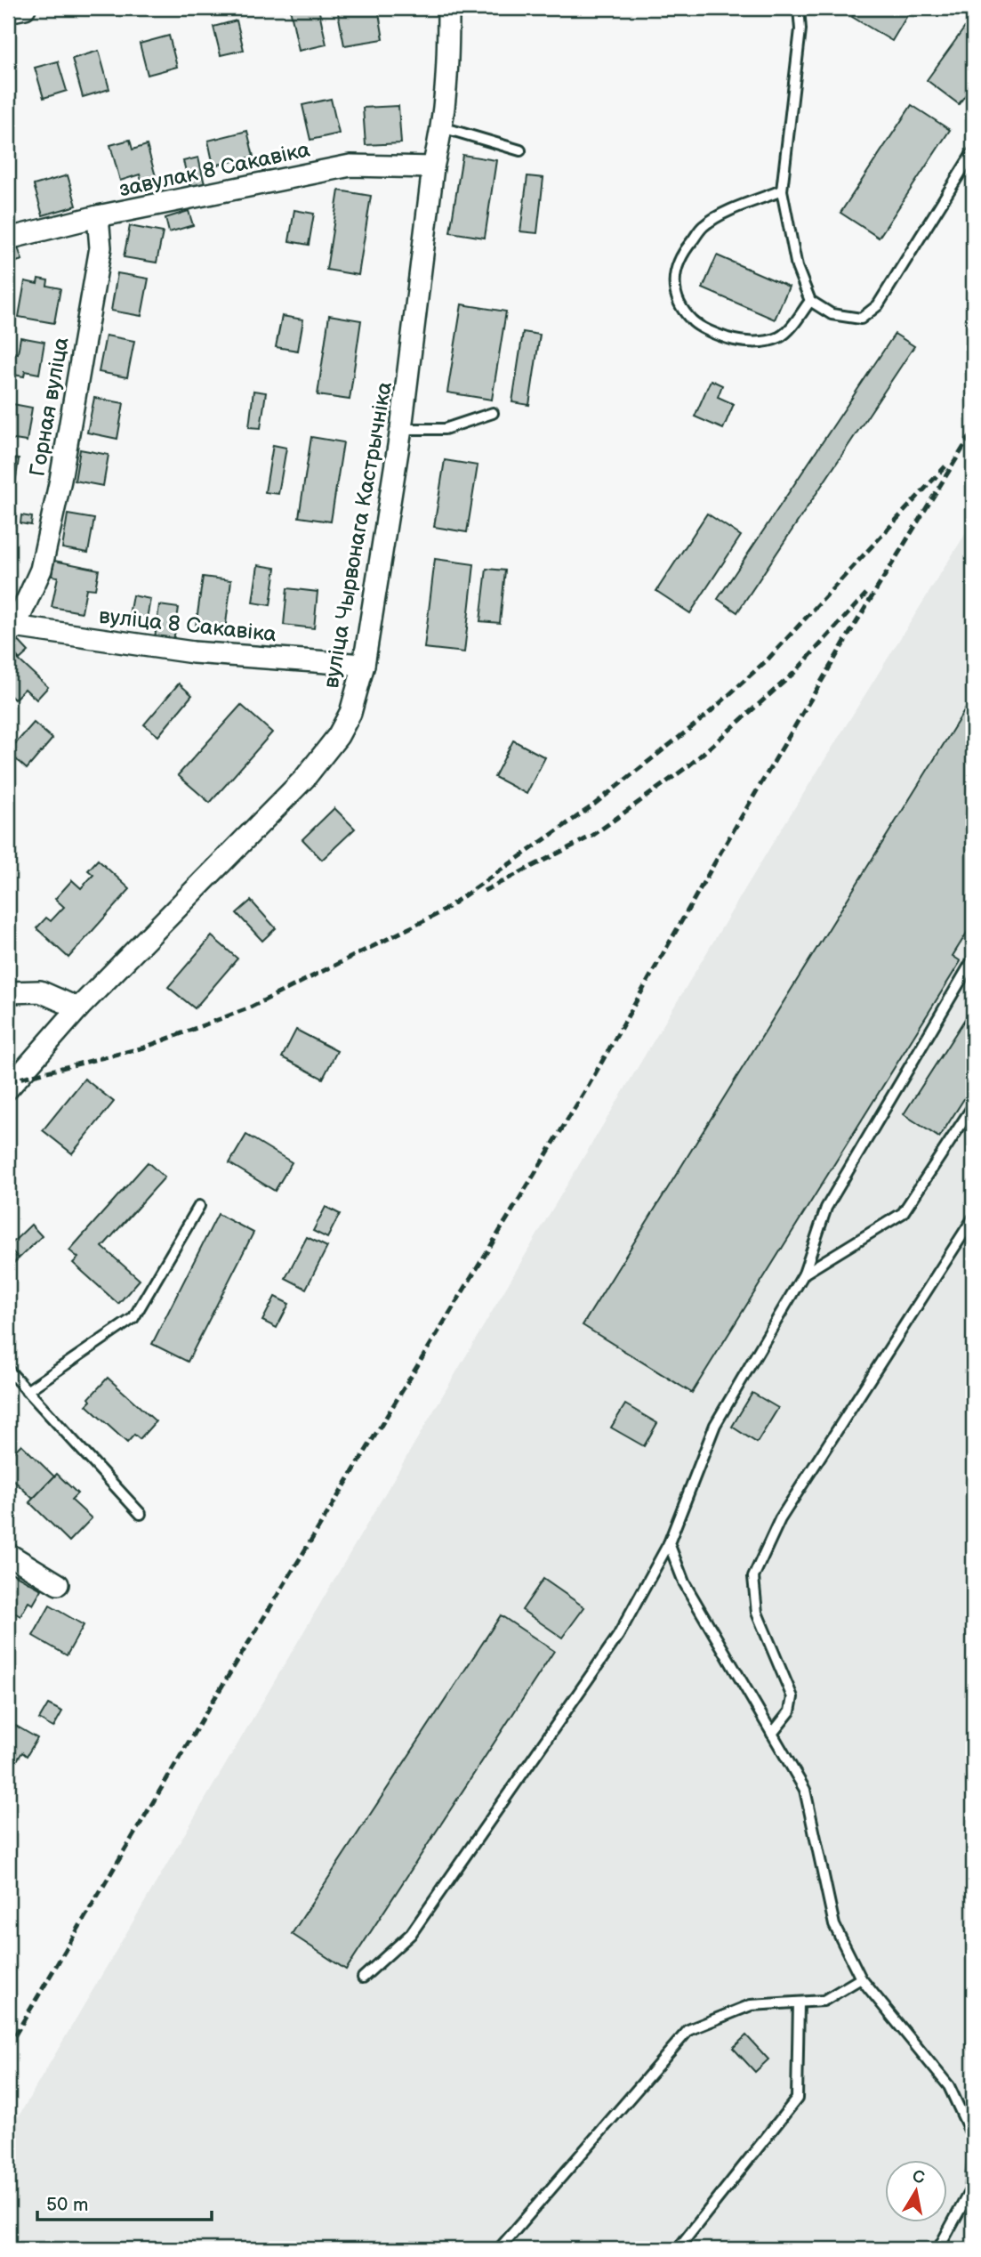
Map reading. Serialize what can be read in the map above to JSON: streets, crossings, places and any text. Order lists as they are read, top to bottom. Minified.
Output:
{"streets":{"street":["завулак 8 Сакавіка","Горная вуліца","вуліца Чырвонага Кастрычніка","вуліца 8 Сакавіка"]},"crossings":[["завулак 8 Сакавіка","Горная вуліца"],["завулак 8 Сакавіка","вуліца Чырвонага Кастрычніка"],["Горная вуліца","вуліца 8 Сакавіка"],["вуліца Чырвонага Кастрычніка","вуліца 8 Сакавіка"]],"scale_bar":"50 m","north":"top"}
